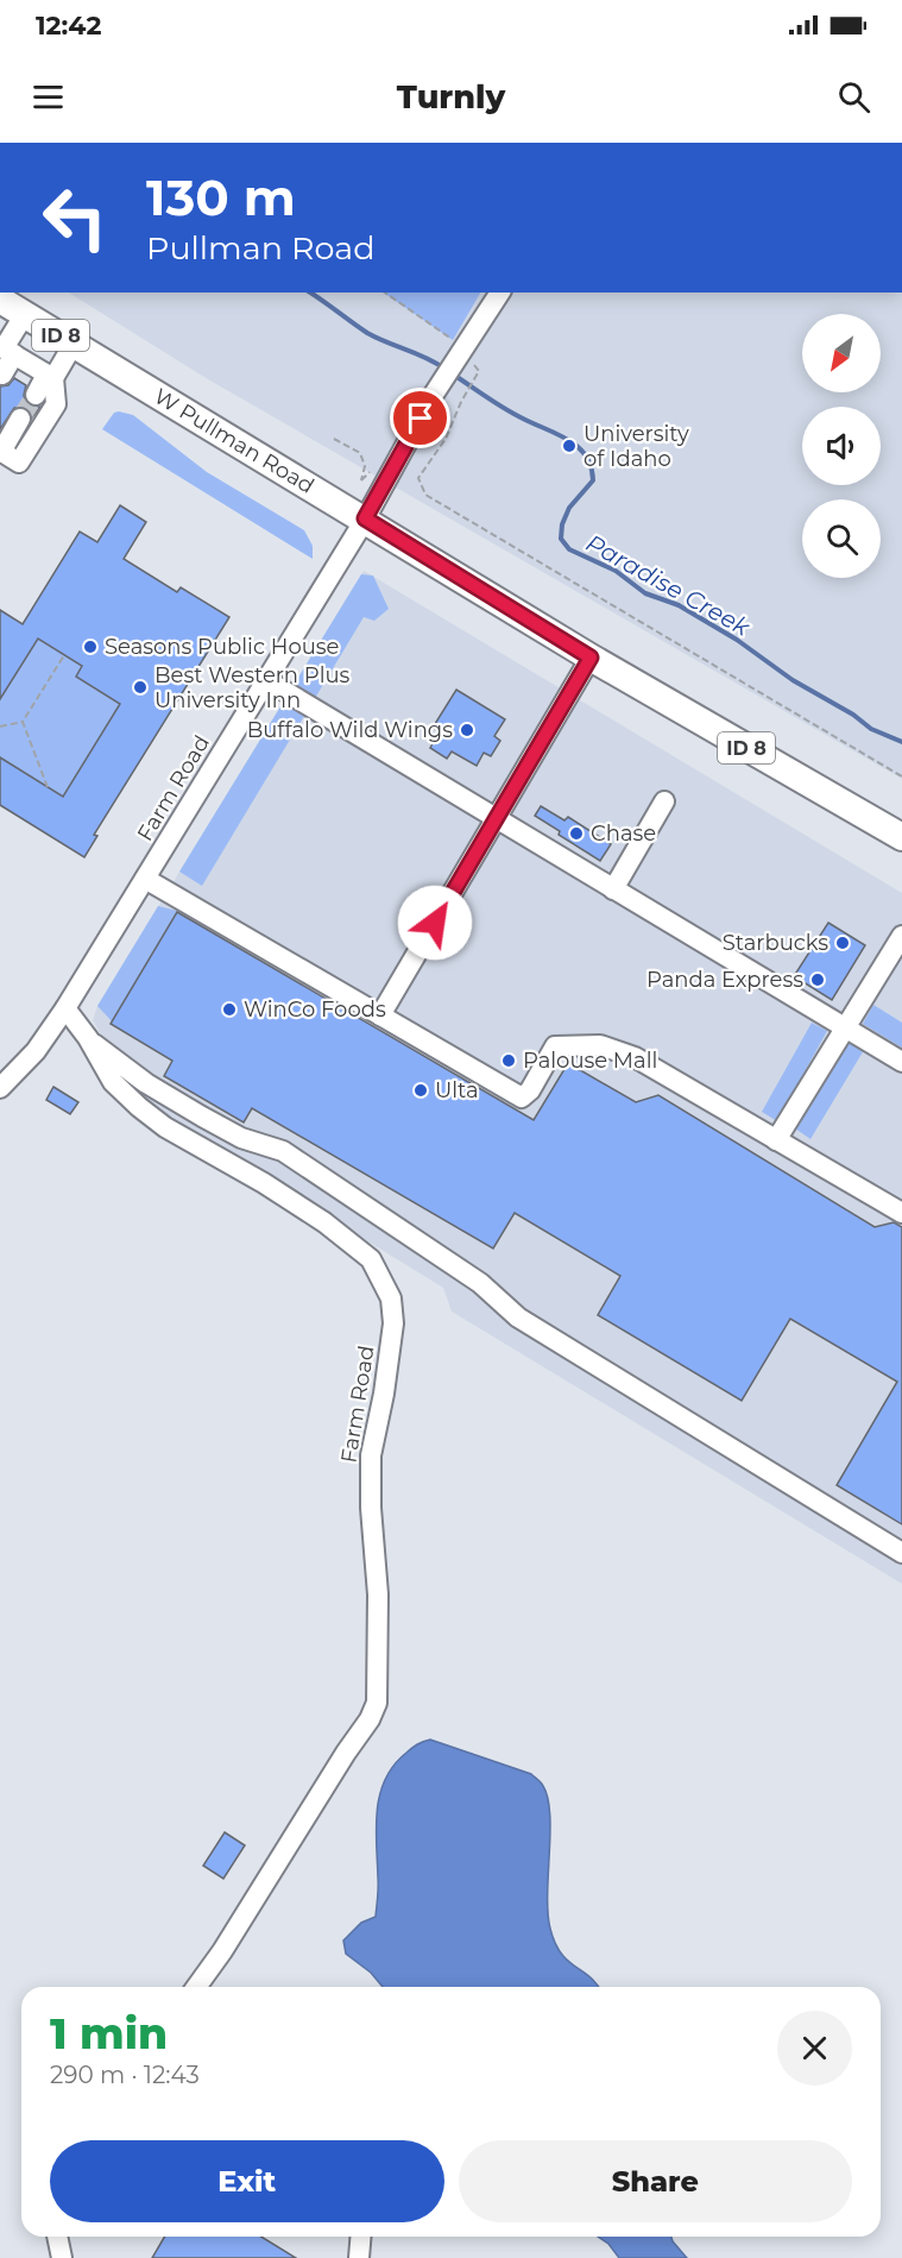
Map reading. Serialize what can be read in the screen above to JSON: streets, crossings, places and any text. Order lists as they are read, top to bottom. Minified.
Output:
{"streets":{"main road":["ID 8","W Pullman Road"],"street":["Farm Road"]},"crossings":[["ID 8","W Pullman Road"],["W Pullman Road","Farm Road"]],"water":["Paradise Creek"],"places":["University of Idaho","Seasons Public House","Best Western Plus University Inn","Buffalo Wild Wings","Chase","Starbucks","Panda Express","WinCo Foods","Palouse Mall","Ulta"],"north":"bottom left","page":{"status":"12:42","header":"Turnly","turn":["130 m","Pullman Road"],"heading":["1 min","290 m · 12:43"],"buttons":["Exit","Share"]}}
